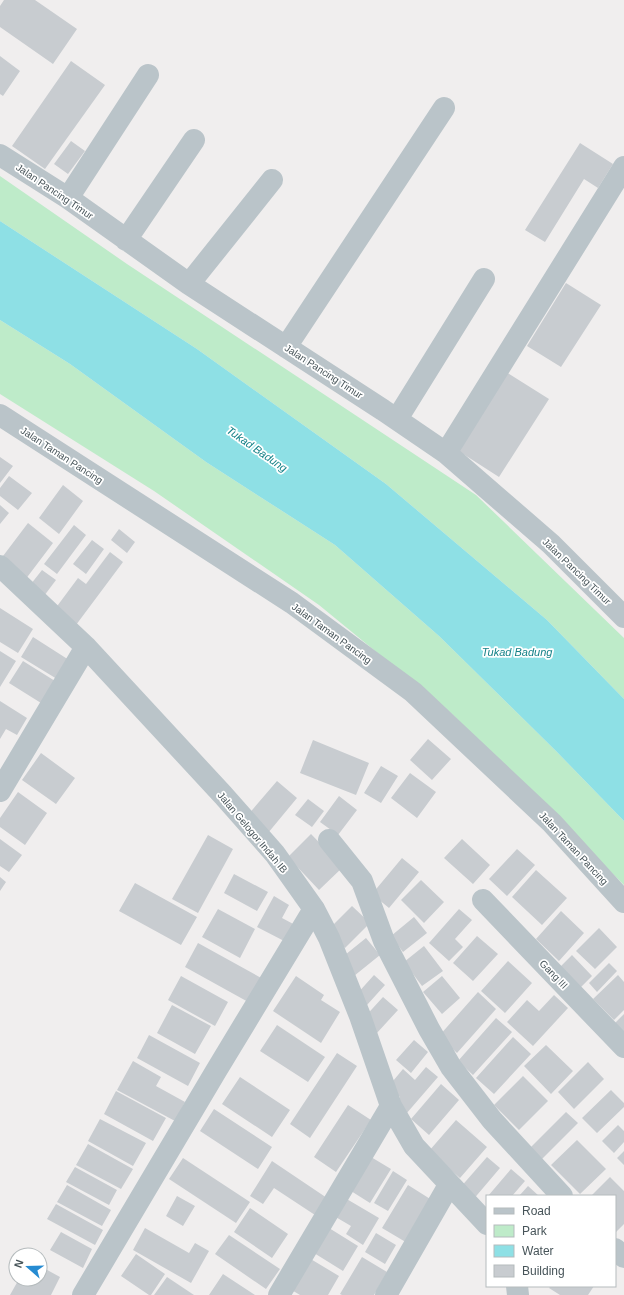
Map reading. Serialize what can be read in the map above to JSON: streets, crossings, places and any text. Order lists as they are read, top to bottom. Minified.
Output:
{"streets":{"street":["Jalan Pancing Timur","Jalan Taman Pancing","Jalan Gelogor Indah IB","Gang III"]},"water":["Tukad Badung"],"legend":["Road","Park","Water","Building"],"north":"left"}
